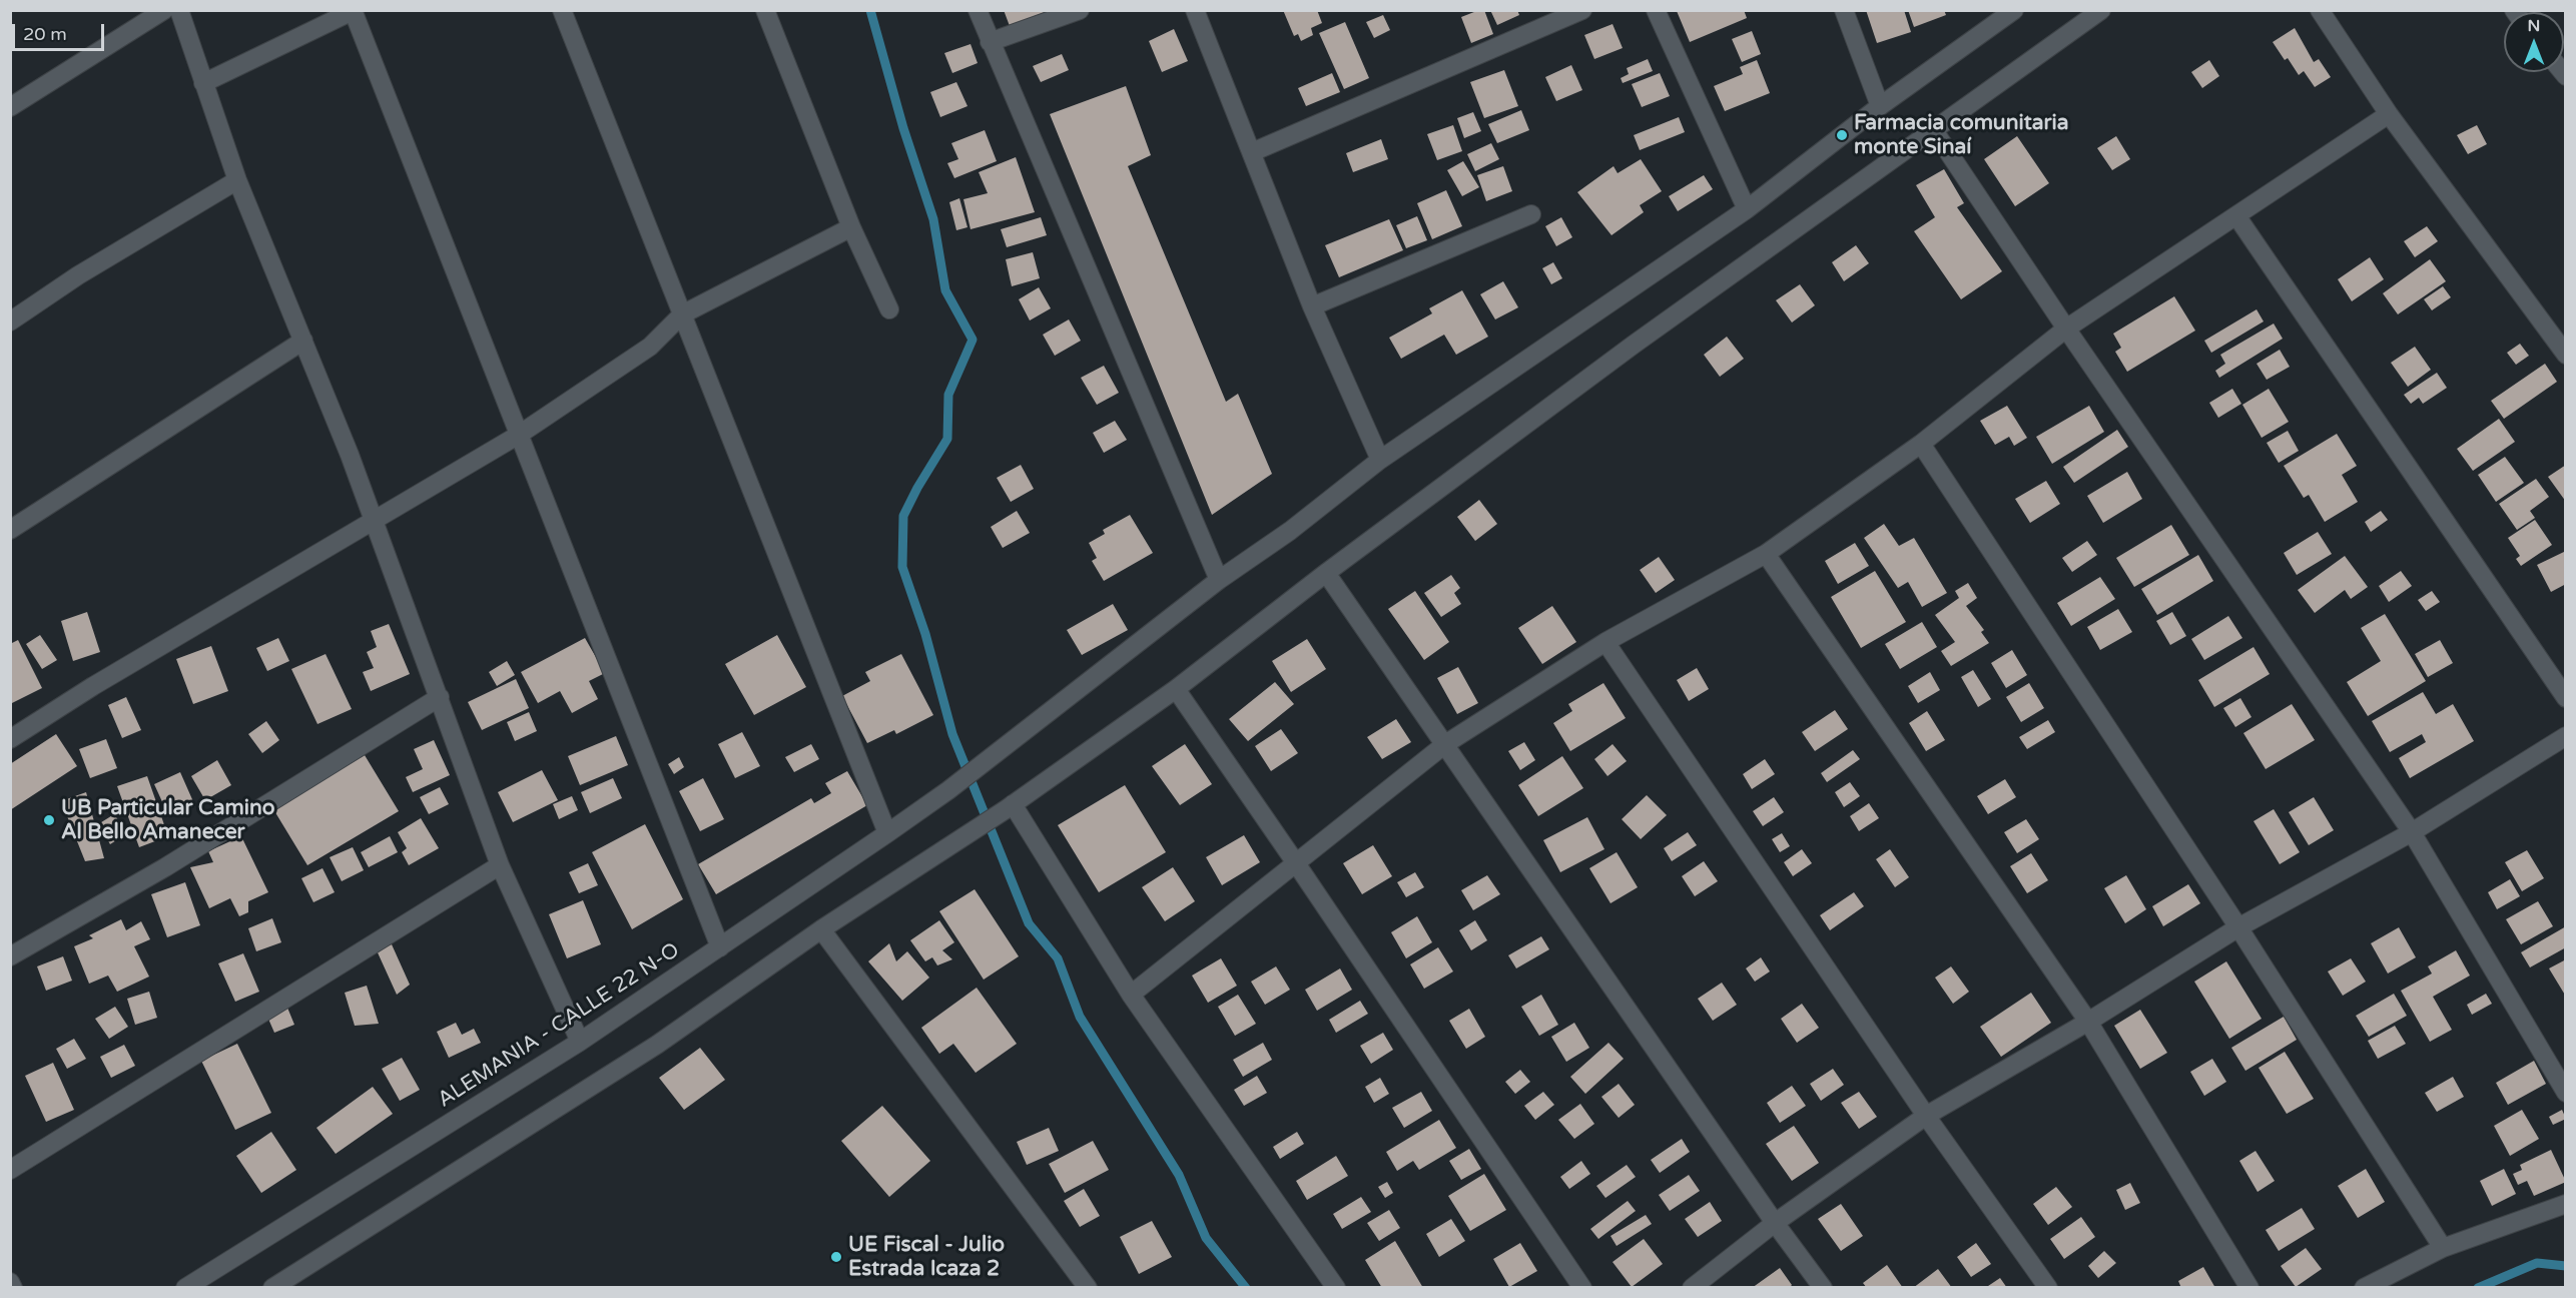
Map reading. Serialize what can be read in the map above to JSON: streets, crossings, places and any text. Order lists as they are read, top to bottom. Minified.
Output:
{"streets":{"street":["ALEMANIA - CALLE 22 N-O"]},"places":["Farmacia comunitaria monte Sinaí","UB Particular Camino Al Bello Amanecer","UE Fiscal - Julio Estrada Icaza 2"],"scale_bar":"20 m","north":"top"}
